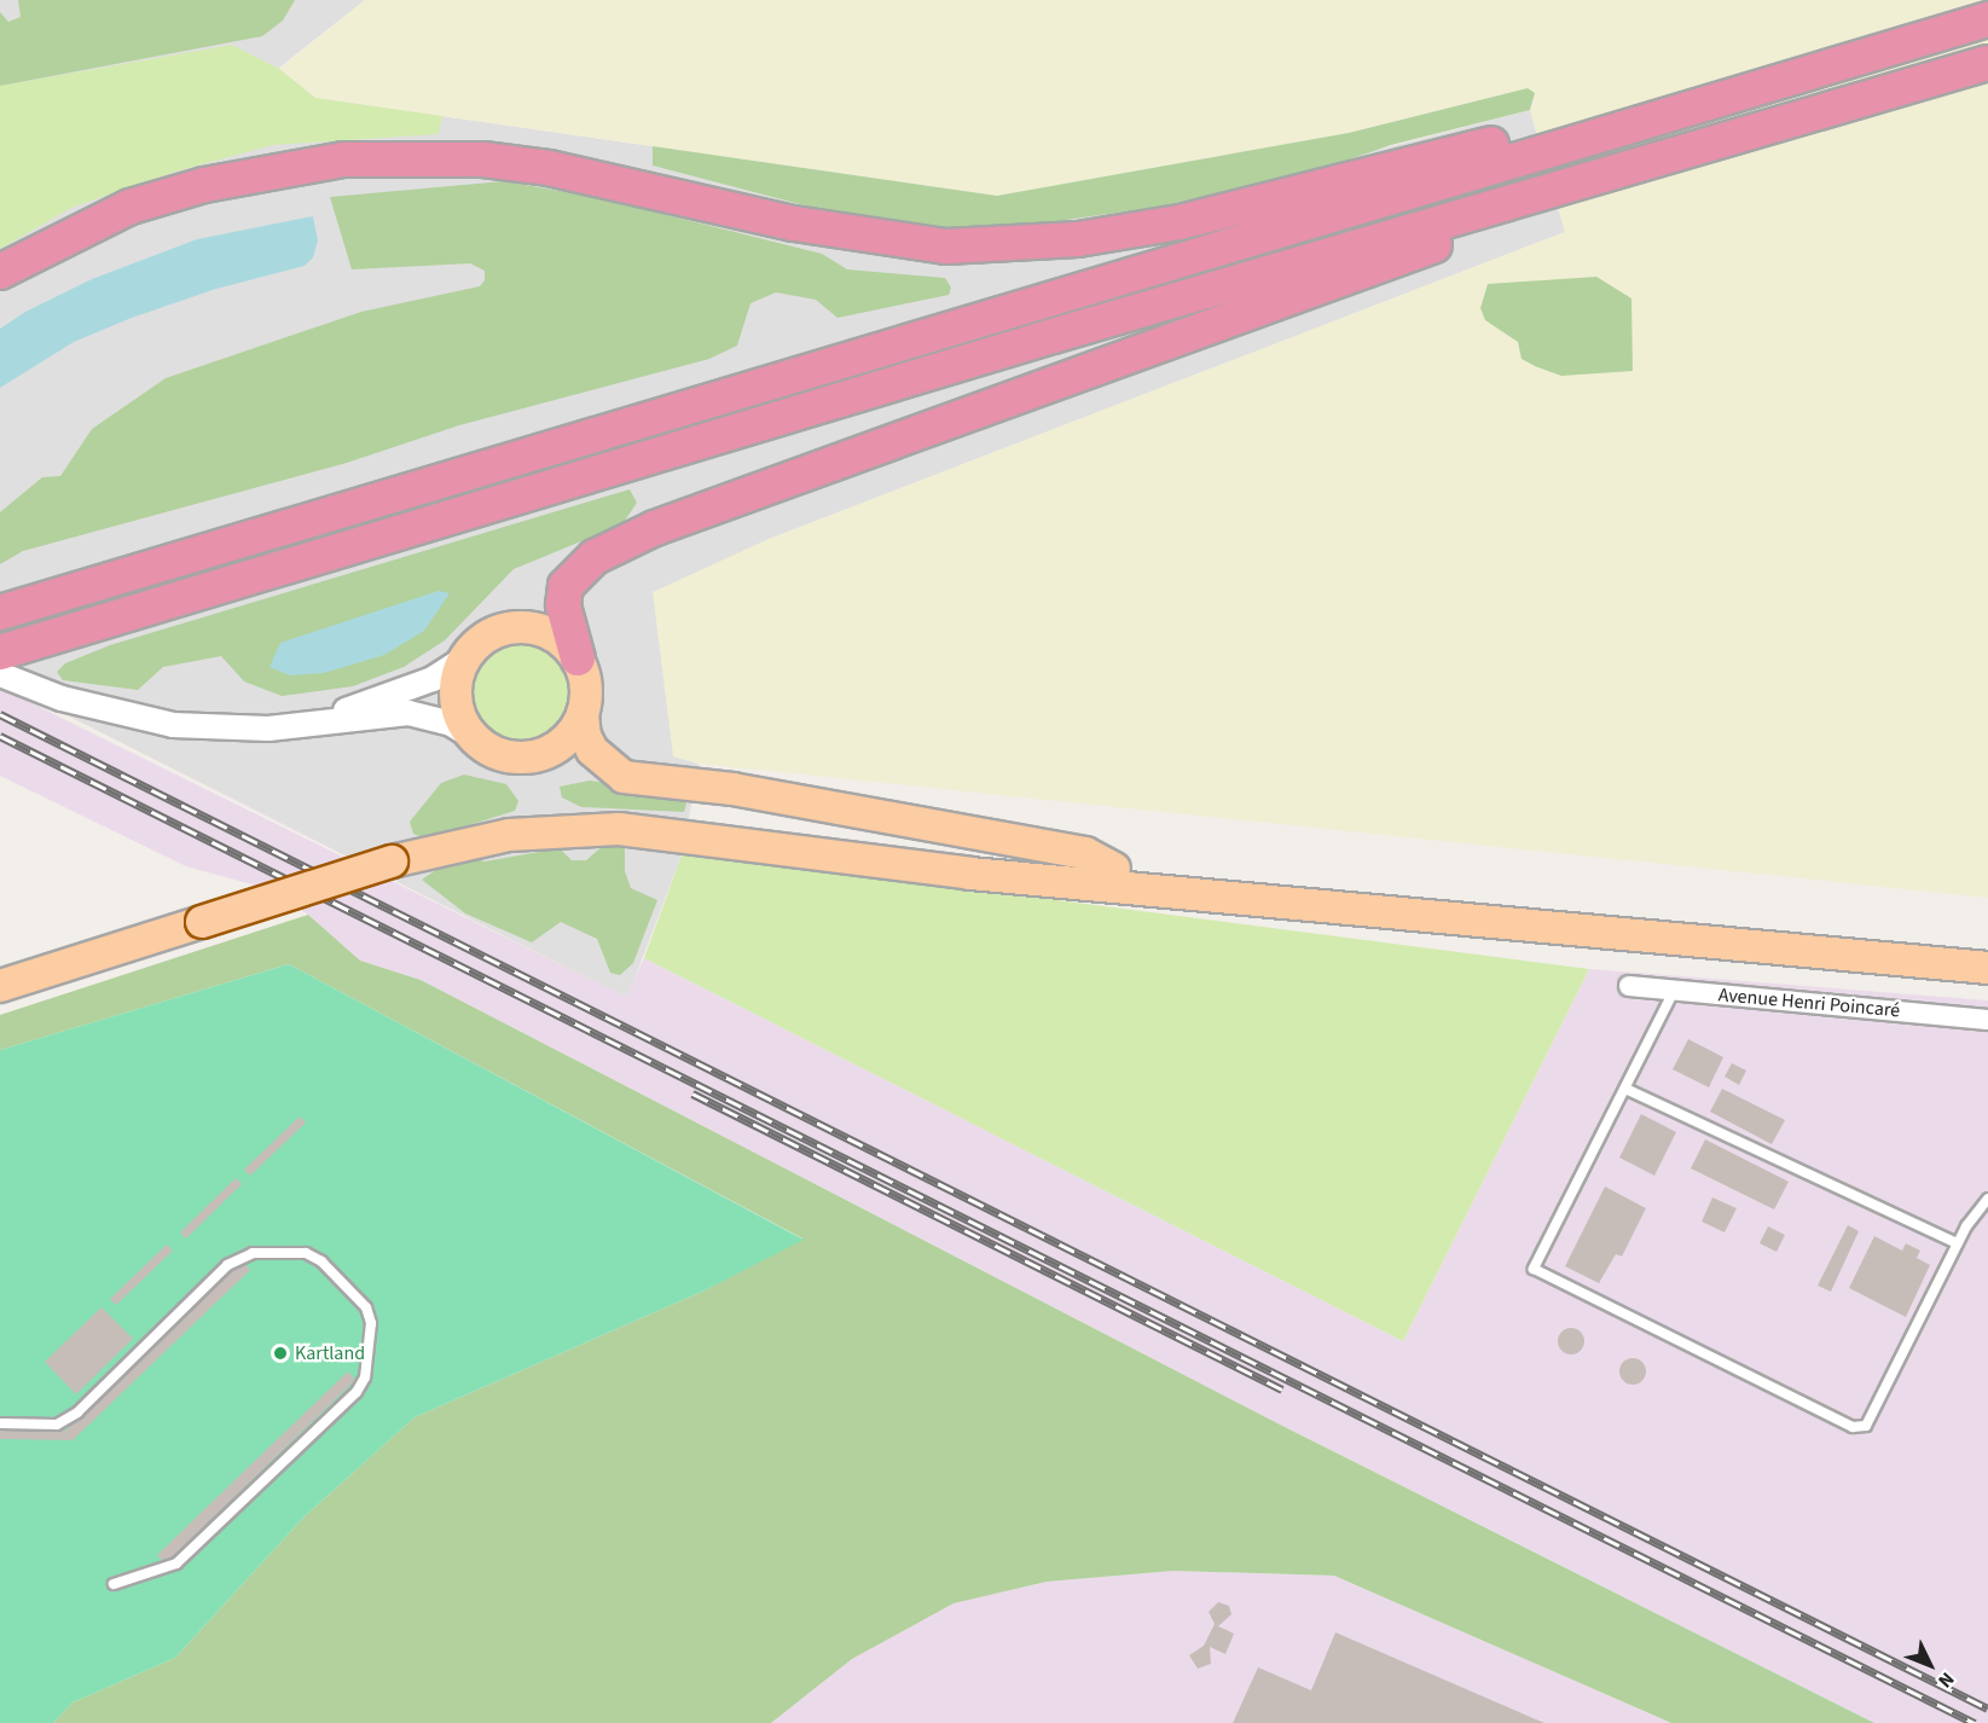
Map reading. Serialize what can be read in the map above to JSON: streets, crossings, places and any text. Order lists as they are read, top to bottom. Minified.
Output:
{"streets":{"street":["Avenue Henri Poincaré"]},"places":["Kartland"],"north":"bottom right"}
